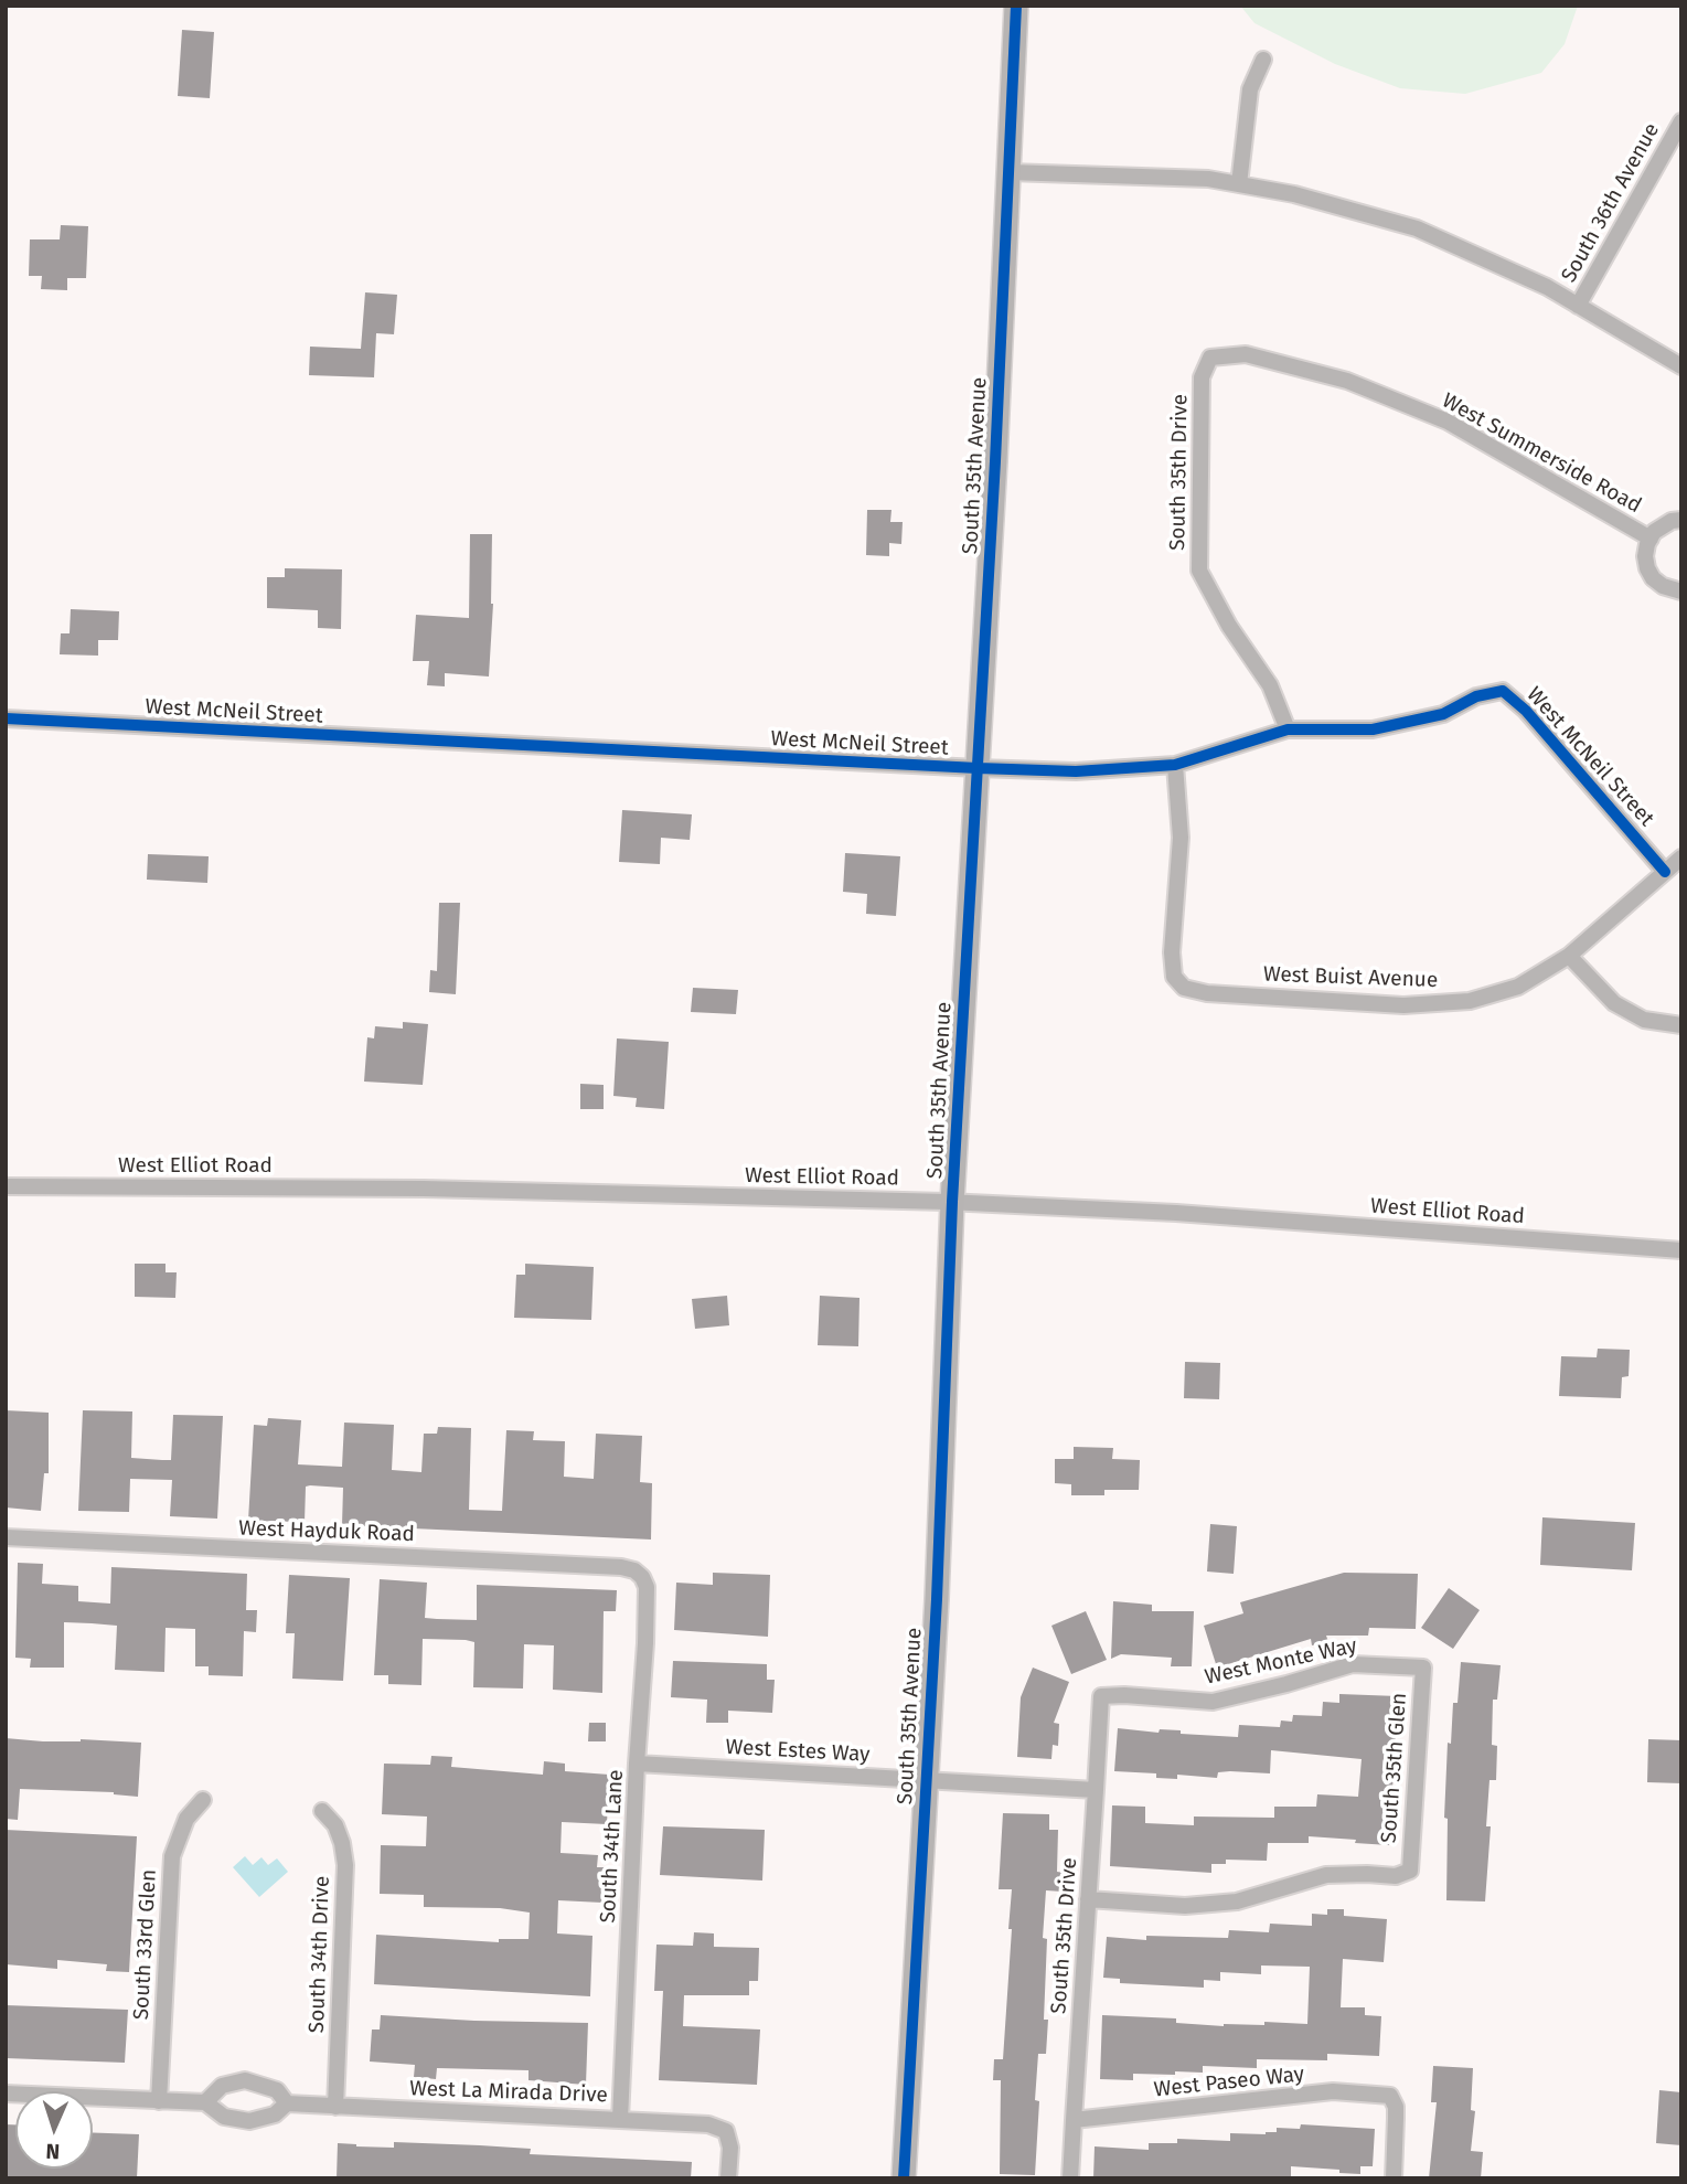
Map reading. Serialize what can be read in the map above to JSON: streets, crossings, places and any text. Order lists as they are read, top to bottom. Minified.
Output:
{"streets":{"street":["South 36th Avenue","West Summerside Road","South 35th Avenue","South 35th Drive","West McNeil Street","West Buist Avenue","West Elliot Road","West Hayduk Road","West Monte Way","West Estes Way","South 35th Glen","South 34th Lane","South 33rd Glen","South 34th Drive","West Paseo Way","West La Mirada Drive"]},"crossings":[["West Summerside Road","South 35th Drive"],["South 35th Avenue","West McNeil Street"],["South 35th Avenue","West Elliot Road"],["South 35th Avenue","West Estes Way"],["South 35th Drive","West McNeil Street"],["South 35th Drive","West Monte Way"],["South 35th Drive","West Estes Way"],["South 35th Drive","South 35th Glen"],["South 35th Drive","West Paseo Way"],["West McNeil Street","West Buist Avenue"],["West Hayduk Road","South 34th Lane"],["West Monte Way","South 35th Glen"],["West Estes Way","South 34th Lane"],["South 34th Lane","West La Mirada Drive"],["South 34th Drive","West La Mirada Drive"]],"north":"bottom"}
